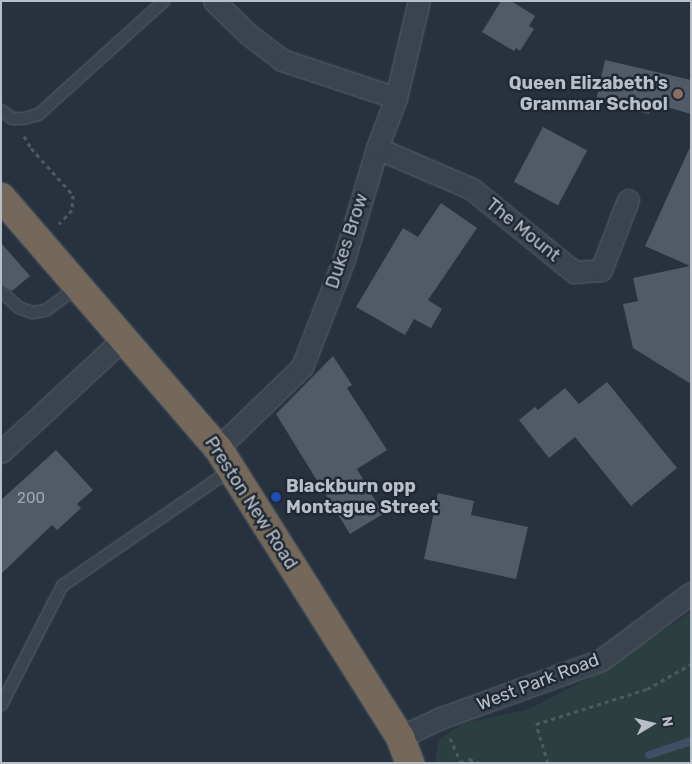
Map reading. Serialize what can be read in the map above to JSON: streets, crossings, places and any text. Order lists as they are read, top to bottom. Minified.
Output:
{"streets":{"highway":["Preston New Road"],"street":["The Mount","Dukes Brow","West Park Road"]},"crossings":[["The Mount","Dukes Brow"],["Dukes Brow","Preston New Road"],["Preston New Road","West Park Road"]],"places":["Queen Elizabeth's Grammar School","Blackburn opp Montague Street"],"house_numbers":["200"],"north":"right"}
